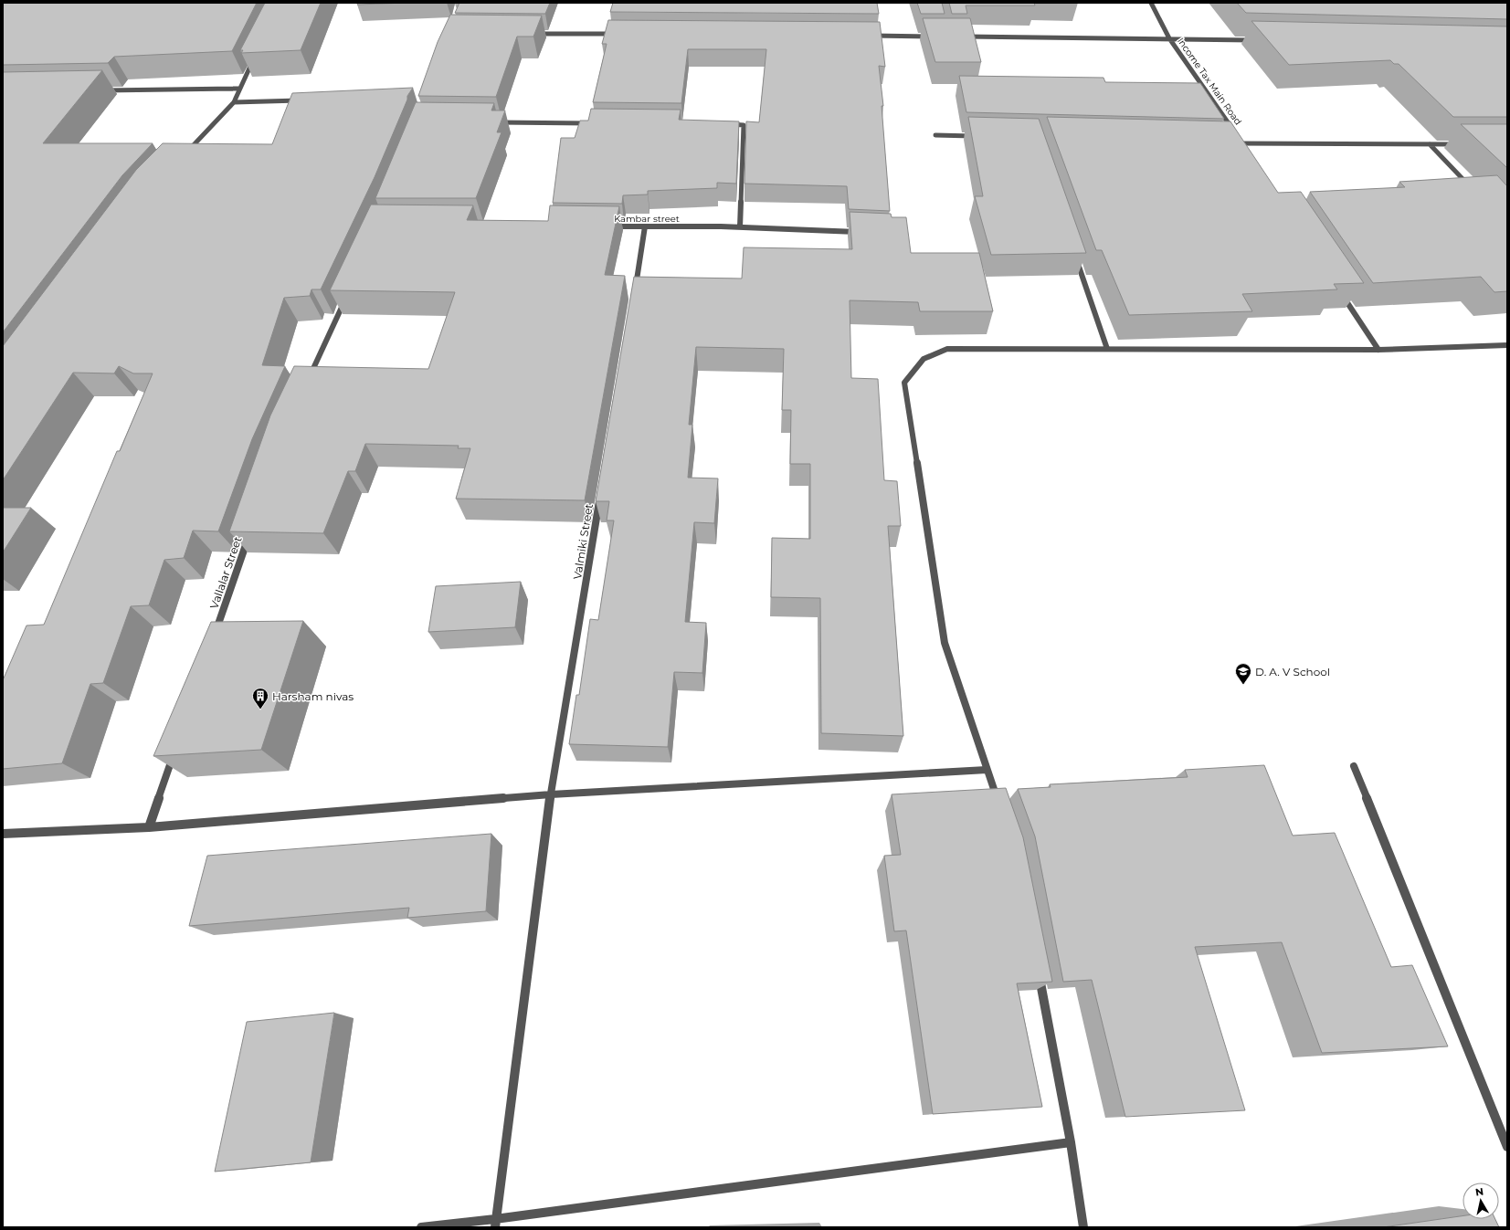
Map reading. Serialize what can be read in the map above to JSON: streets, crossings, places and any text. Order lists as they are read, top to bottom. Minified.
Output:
{"streets":{"street":["Income Tax Main Road","Kambar street","Valmiki Street","Vallalar Street"]},"places":{"school or university":["D. A. V School"],"building":["Harsham nivas"]},"north":"top"}
